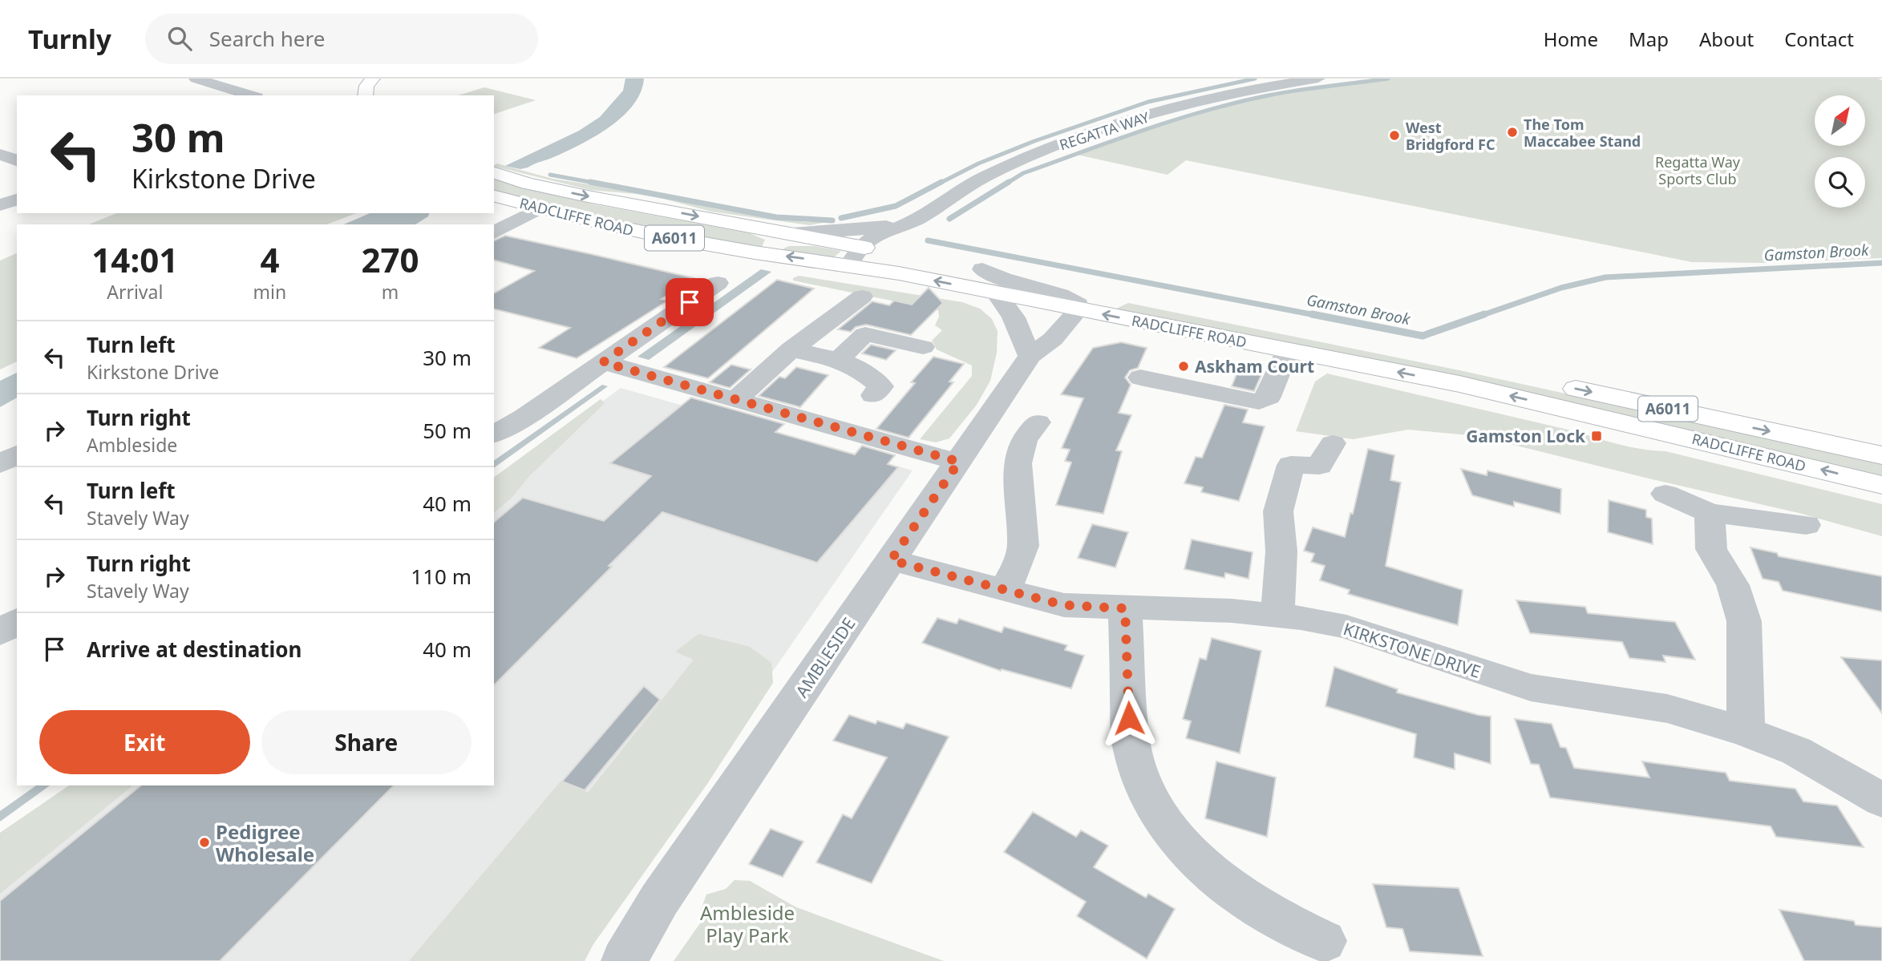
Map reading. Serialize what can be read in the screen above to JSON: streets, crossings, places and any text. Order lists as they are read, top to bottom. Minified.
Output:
{"streets":{"highway":["RADCLIFFE ROAD","A6011"],"street":["REGATTA WAY","KIRKSTONE DRIVE","AMBLESIDE"]},"crossings":[["REGATTA WAY","RADCLIFFE ROAD"],["RADCLIFFE ROAD","AMBLESIDE"],["KIRKSTONE DRIVE","AMBLESIDE"]],"water":["Gamston Brook"],"parks":["Regatta Way Sports Club","Ambleside Play Park"],"places":{"other":["The Tom Maccabee Stand","West Bridgford FC","Askham Court","Pedigree Wholesale"],"transit":["Gamston Lock"]},"north":"top right","page":{"header":"Turnly","search":"Search here","nav":["Home","Map","About","Contact"],"turn":["30 m","Kirkstone Drive"],"eta":["14:01","Arrival","4","min","270","m"],"list":[{"name":"Turn left","note":"Kirkstone Drive","value":"30 m"},{"name":"Turn right","note":"Ambleside","value":"50 m"},{"name":"Turn left","note":"Stavely Way","value":"40 m"},{"name":"Turn right","note":"Stavely Way","value":"110 m"},{"name":"Arrive at destination","value":"40 m"}],"buttons":["Exit","Share"]}}
